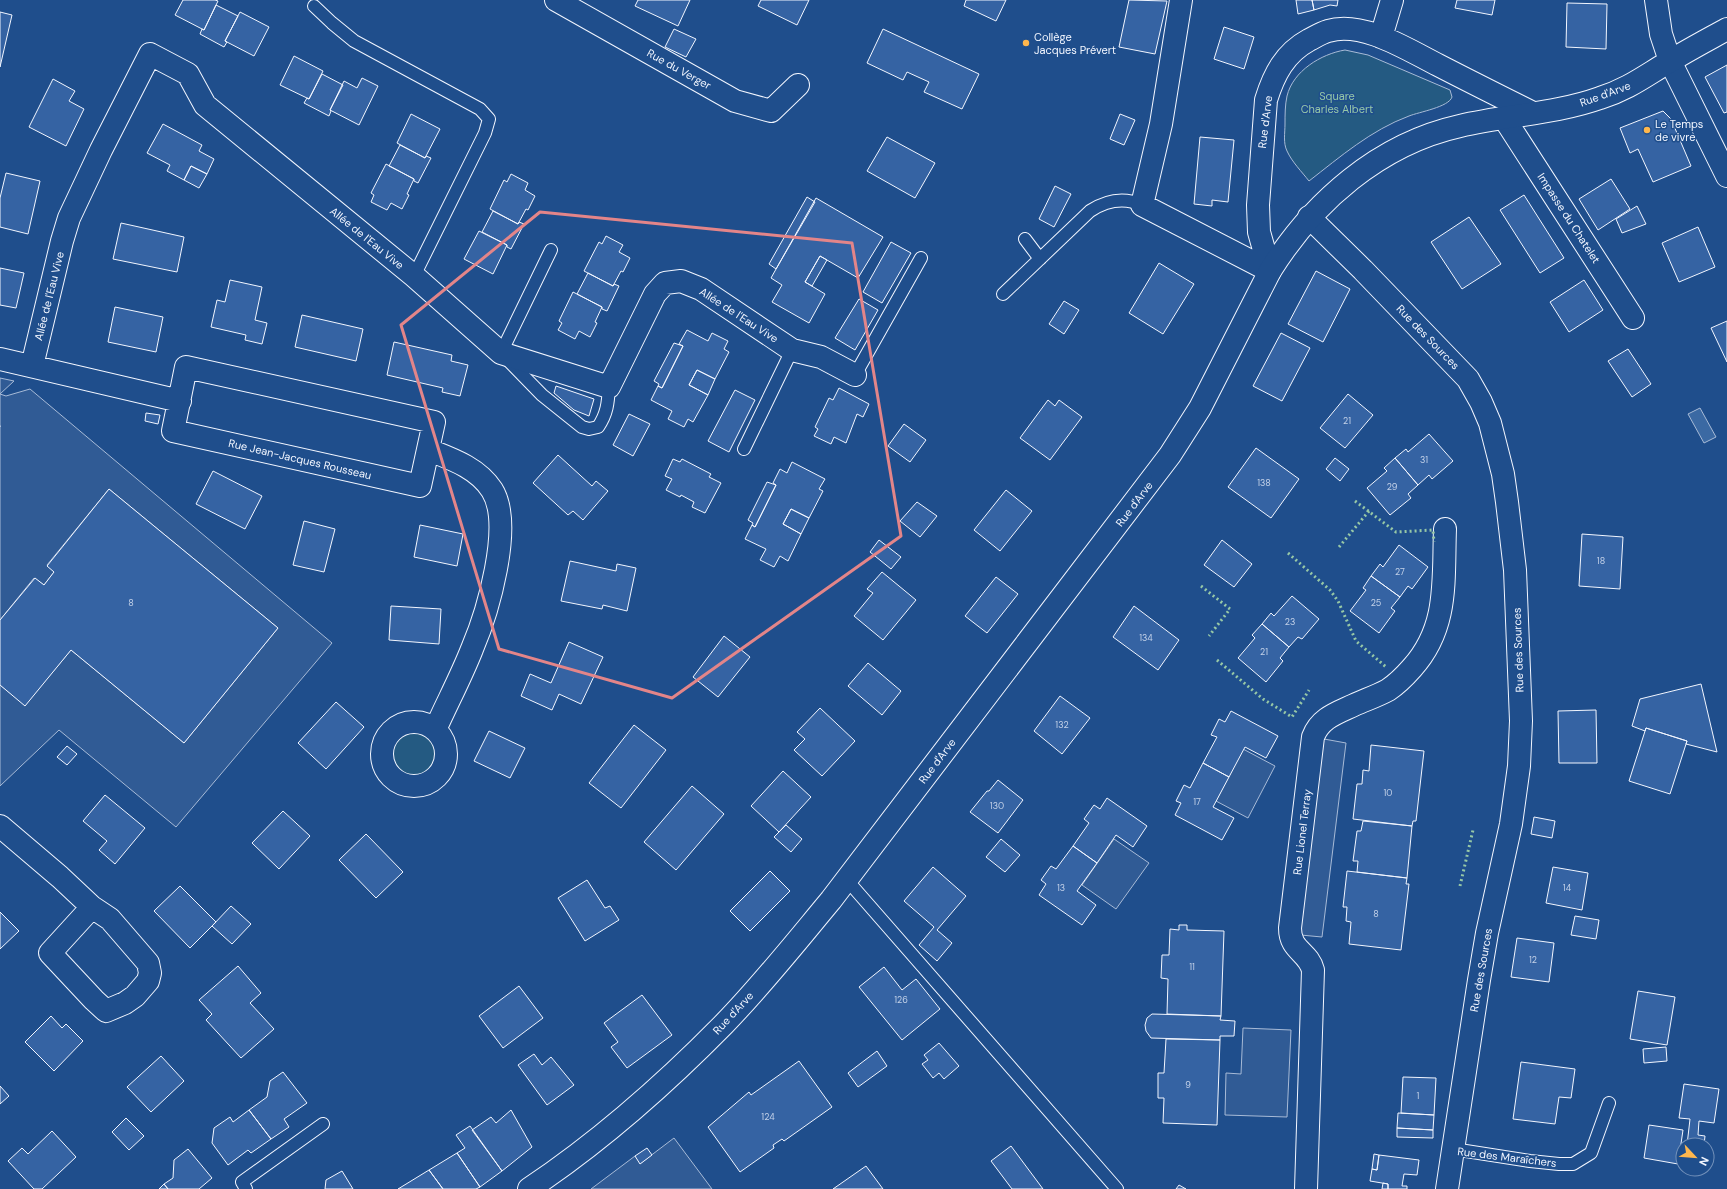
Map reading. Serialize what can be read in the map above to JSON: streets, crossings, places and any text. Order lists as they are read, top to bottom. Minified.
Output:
{"streets":{"street":["Rue du Verger","Rue d'Arve","Impasse du Chatelet","Allée de l'Eau Vive","Rue des Sources","Rue Jean-Jacques Rousseau","Rue Lionel Terray","Rue des Maraîchers"]},"crossings":[["Rue d'Arve","Impasse du Chatelet"],["Rue d'Arve","Rue des Sources"],["Rue des Sources","Rue des Maraîchers"]],"parks":["Square Charles Albert"],"places":["Collège Jacques Prévert","Le Temps de vivre"],"house_numbers":["21","31","138","29","18","27","8","25","23","134","21","132","10","17","130","13","14","8","12","11","126","9","1","124"],"north":"bottom right"}
